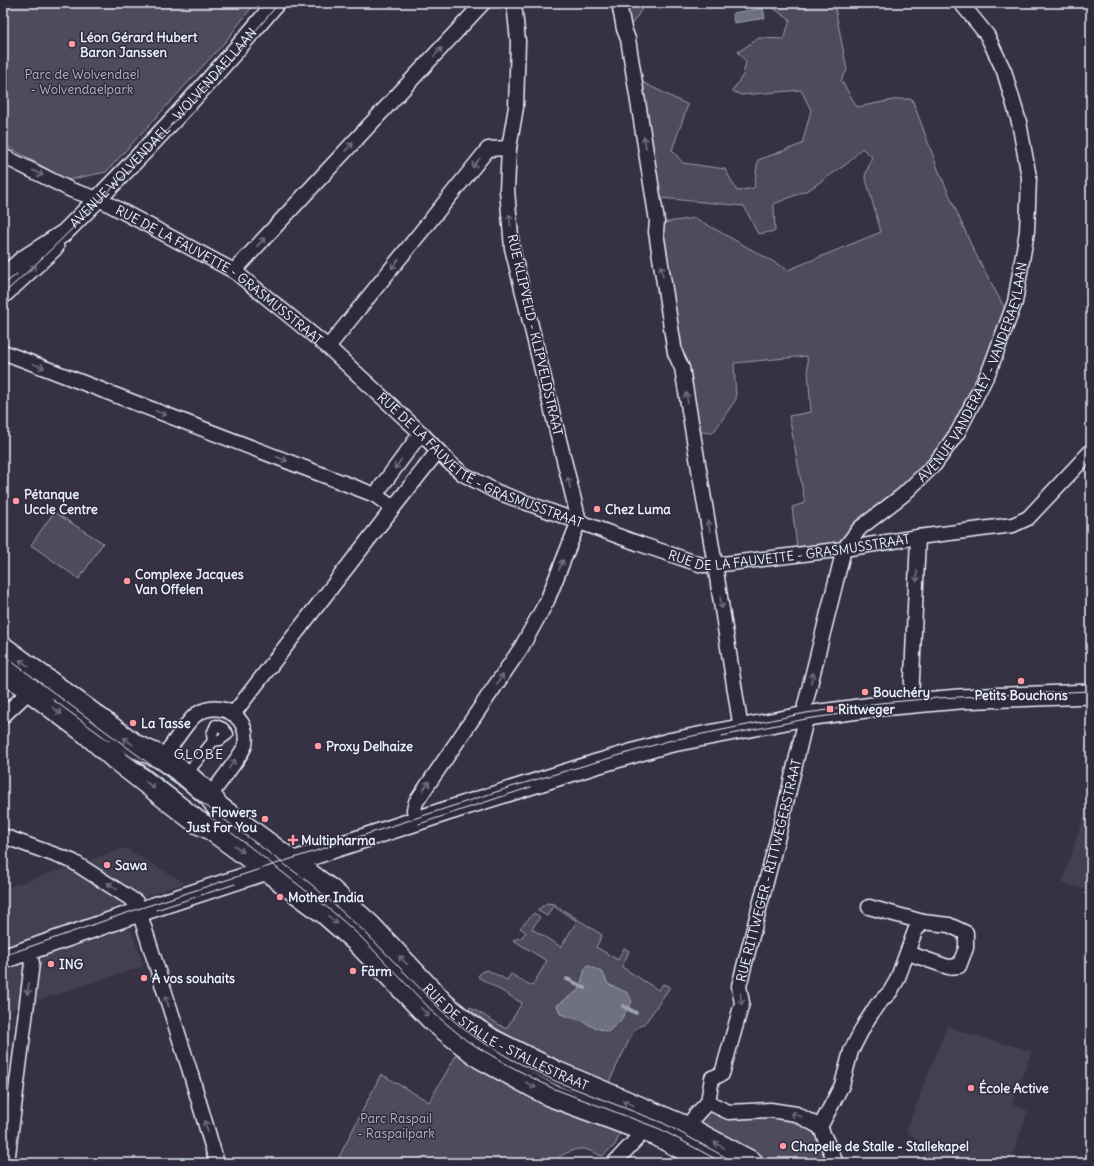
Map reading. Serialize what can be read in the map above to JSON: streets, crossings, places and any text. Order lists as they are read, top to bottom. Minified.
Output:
{"streets":{"main road":["RUE DE STALLE - STALLESTRAAT"],"street":["AVENUE WOLVENDAEL - WOLVENDAELLAAN","RUE DE LA FAUVETTE - GRASMUSSTRAAT","RUE KLIPVELD - KLIPVELDSTRAAT","AVENUE VANDERAEY - VANDERAEYLAAN","RUE RITTWEGER - RITTWEGERSTRAAT"]},"crossings":[["AVENUE WOLVENDAEL - WOLVENDAELLAAN","RUE DE LA FAUVETTE - GRASMUSSTRAAT"],["RUE DE LA FAUVETTE - GRASMUSSTRAAT","RUE KLIPVELD - KLIPVELDSTRAAT"],["RUE DE LA FAUVETTE - GRASMUSSTRAAT","AVENUE VANDERAEY - VANDERAEYLAAN"],["AVENUE VANDERAEY - VANDERAEYLAAN","RUE RITTWEGER - RITTWEGERSTRAAT"]],"one_way":["RUE KLIPVELD - KLIPVELDSTRAAT"],"districts":["GLOBE"],"parks":["Parc de Wolvendael - Wolvendaelpark","Parc Raspail - Raspailpark"],"places":{"other":["Léon Gérard Hubert Baron Janssen","Pétanque Uccle Centre","Chez Luma","Complexe Jacques Van Offelen","Petits Bouchons","Bouchéry","La Tasse","Proxy Delhaize","Flowers Just For You","Sawa","Mother India","ING","Färm","À vos souhaits","École Active","Chapelle de Stalle - Stallekapel"],"transit":["Rittweger"],"health":["Multipharma"]}}
